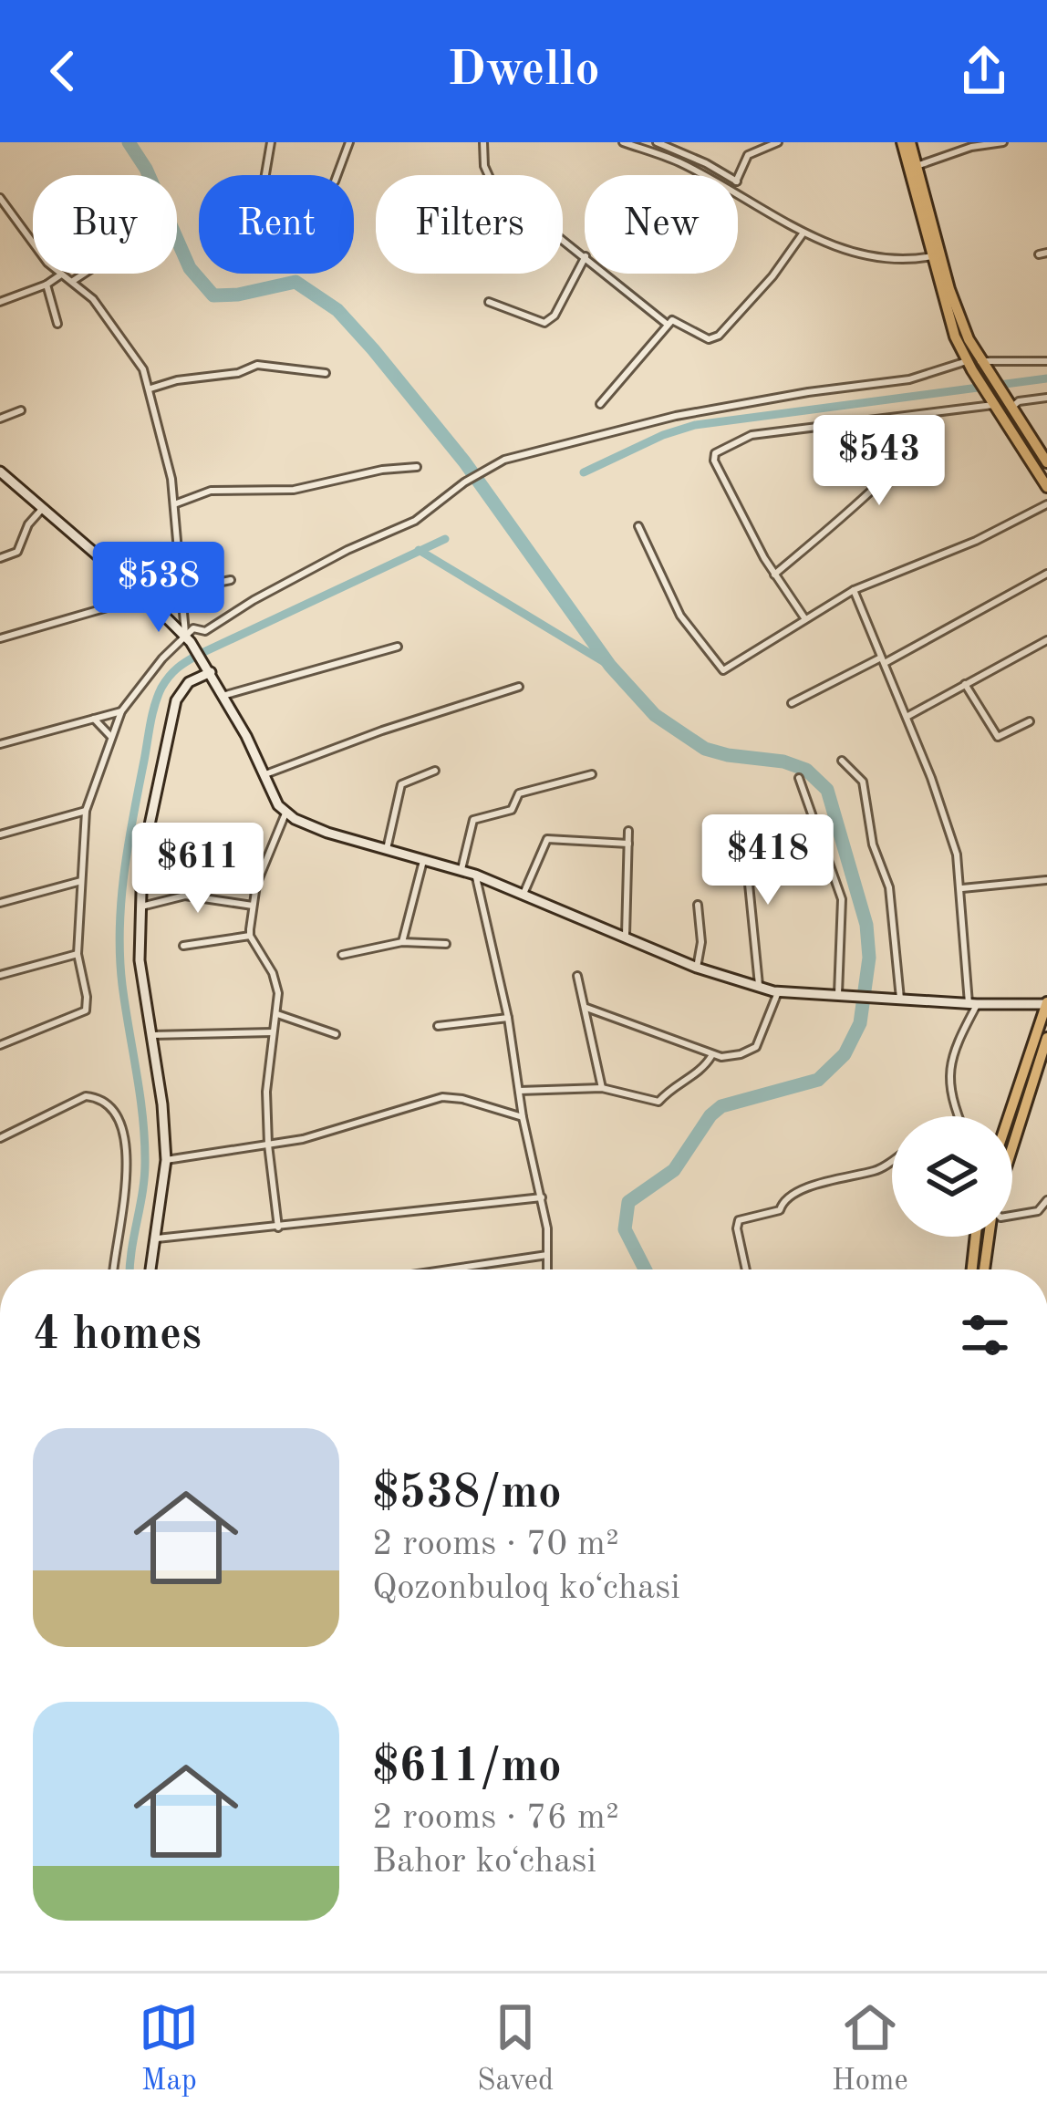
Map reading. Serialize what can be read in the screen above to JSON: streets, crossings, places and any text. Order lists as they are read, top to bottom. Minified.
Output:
{"page":{"header":"Dwello","chip":["Buy","Rent","Filters","New"],"price":["$543","$538","$418","$611"],"heading":"4 homes","list":[{"name":"$538/mo","note":"2 rooms · 70 m² · Qozonbuloq koʻchasi"},{"name":"$611/mo","note":"2 rooms · 76 m² · Bahor koʻchasi"}],"tabs":["Map","Saved","Home"]}}
